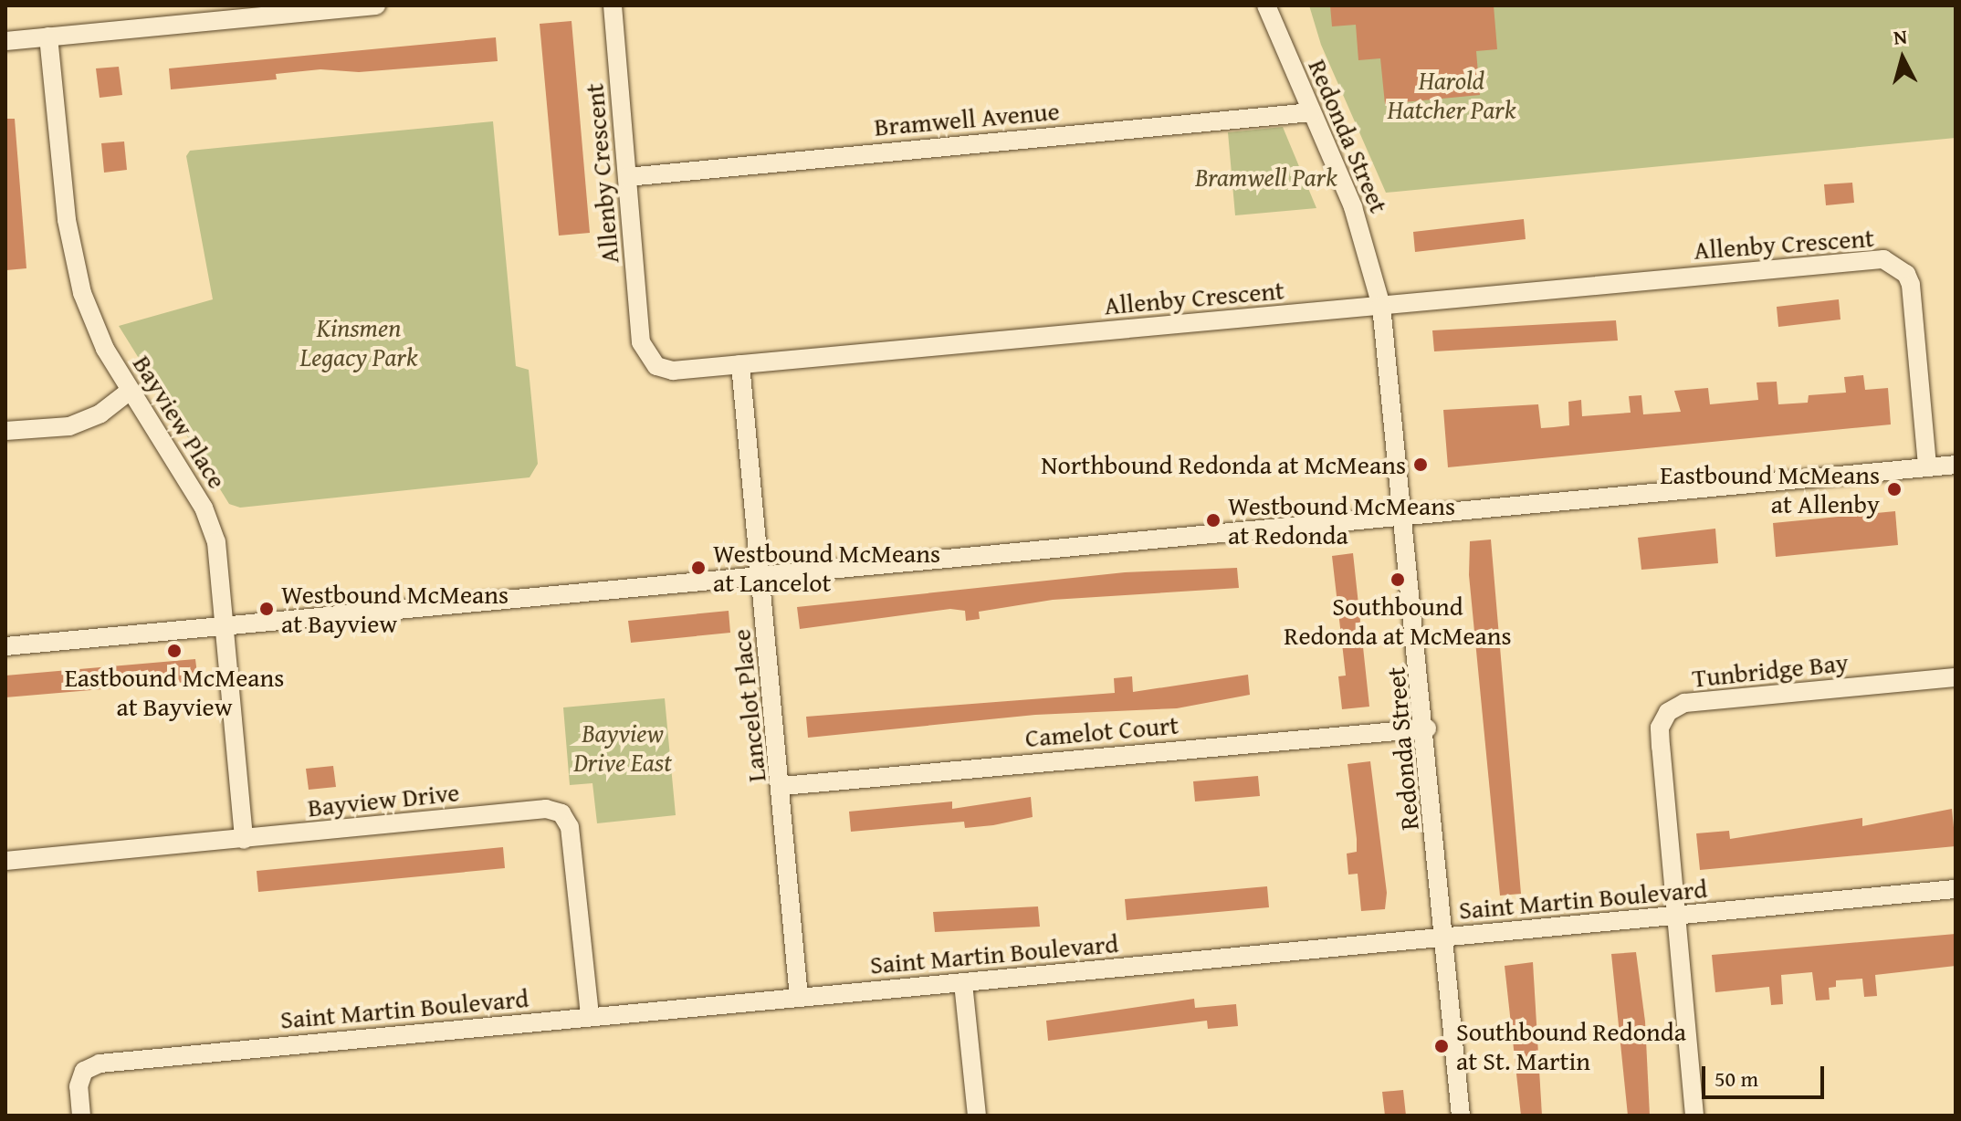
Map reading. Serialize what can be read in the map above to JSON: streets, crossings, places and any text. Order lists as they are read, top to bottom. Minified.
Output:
{"streets":{"street":["Bramwell Avenue","Redonda Street","Allenby Crescent","Bayview Place","Tunbridge Bay","Lancelot Place","Camelot Court","Bayview Drive","Saint Martin Boulevard"]},"crossings":[["Bramwell Avenue","Redonda Street"],["Bramwell Avenue","Allenby Crescent"],["Redonda Street","Allenby Crescent"],["Redonda Street","Camelot Court"],["Redonda Street","Saint Martin Boulevard"],["Allenby Crescent","Lancelot Place"],["Bayview Place","Bayview Drive"],["Tunbridge Bay","Saint Martin Boulevard"],["Lancelot Place","Camelot Court"],["Lancelot Place","Saint Martin Boulevard"],["Bayview Drive","Saint Martin Boulevard"]],"parks":["Harold Hatcher Park","Bramwell Park","Kinsmen Legacy Park","Bayview Drive East"],"places":["Northbound Redonda at McMeans","Eastbound McMeans at Allenby","Westbound McMeans at Redonda","Westbound McMeans at Lancelot","Southbound Redonda at McMeans","Westbound McMeans at Bayview","Eastbound McMeans at Bayview","Southbound Redonda at St. Martin"],"scale_bar":"50 m","north":"top"}
